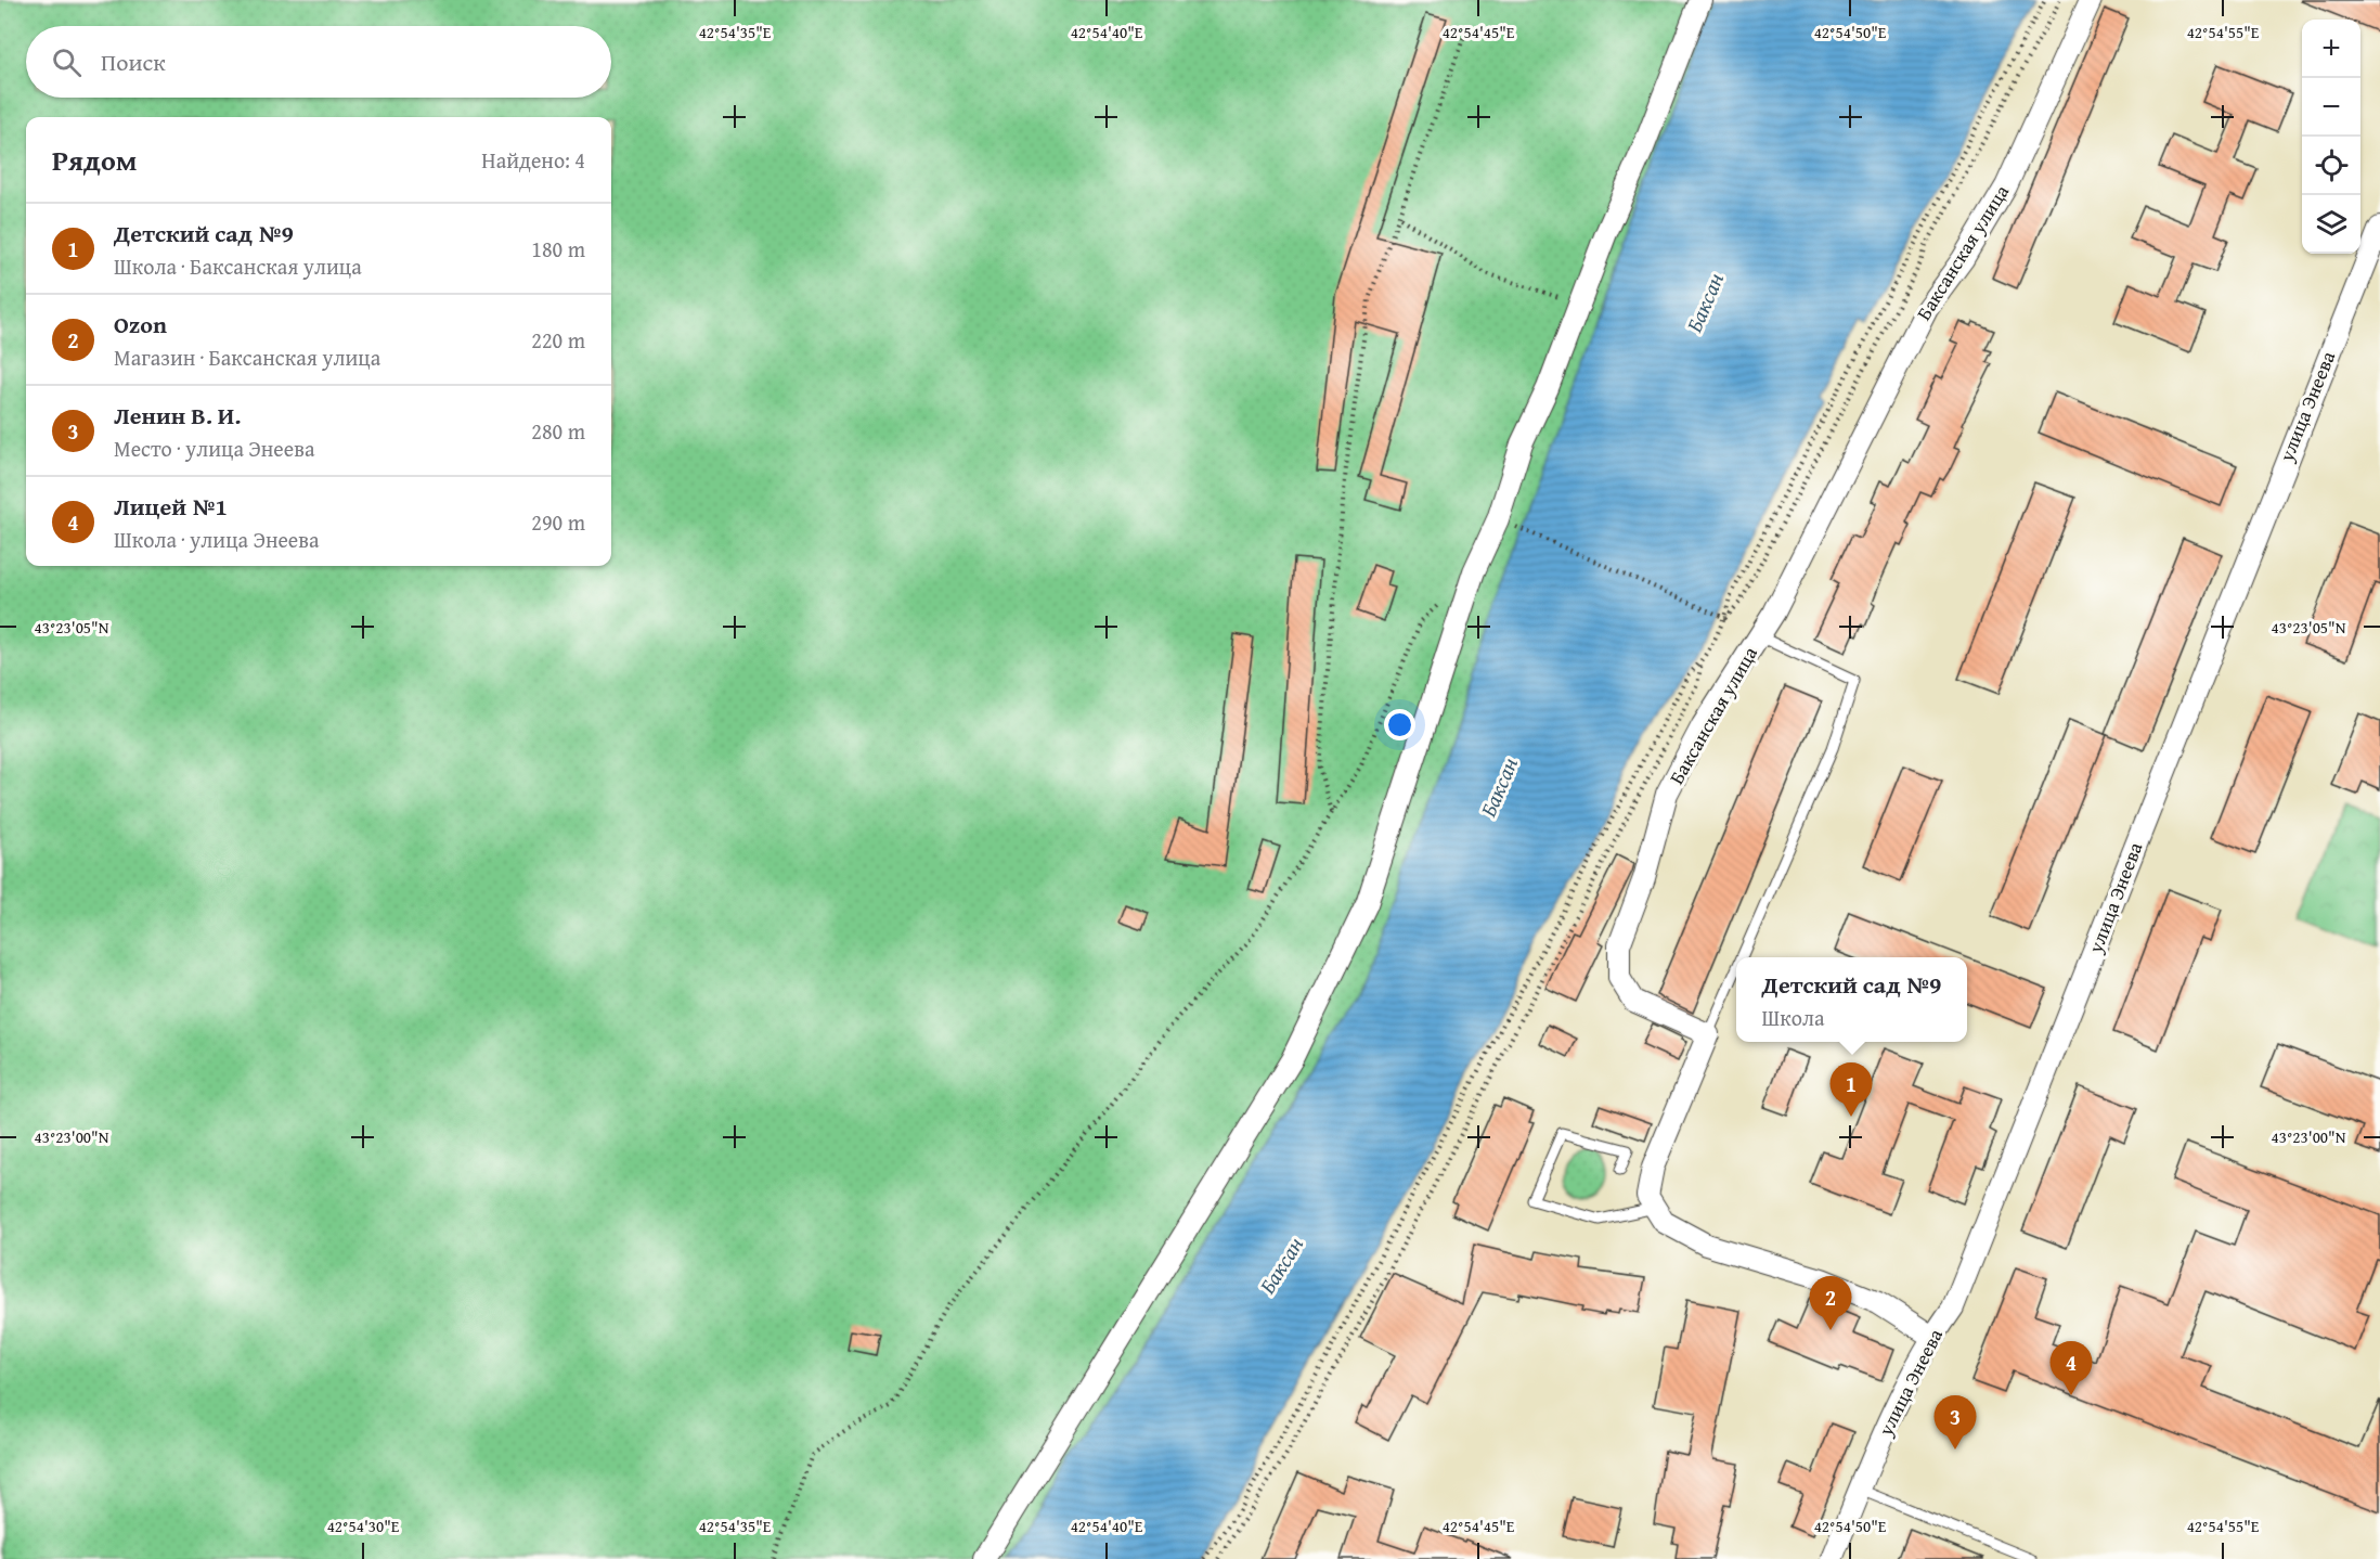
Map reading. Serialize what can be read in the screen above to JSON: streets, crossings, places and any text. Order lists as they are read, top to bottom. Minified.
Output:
{"streets":{"street":["Баксанская улица","улица Энеева"]},"water":["Баксан"],"page":{"map_buttons":["+","−"],"search":"Поиск","heading":["Рядом","Найдено: 4"],"list":[{"mark":"1","name":"Детский сад №9","note":"Школа · Баксанская улица","value":"180 m"},{"mark":"2","name":"Ozon","note":"Магазин · Баксанская улица","value":"220 m"},{"mark":"3","name":"Ленин В. И.","note":"Место · улица Энеева","value":"280 m"},{"mark":"4","name":"Лицей №1","note":"Школа · улица Энеева","value":"290 m"}],"popup":["Детский сад №9","Школа"],"pins":["1","2","4","3"]},"coordinates":["42°54'35\"E","42°54'40\"E","42°54'45\"E","42°54'50\"E","42°54'55\"E","43°23'05\"N","43°23'00\"N","42°54'30\"E"]}
